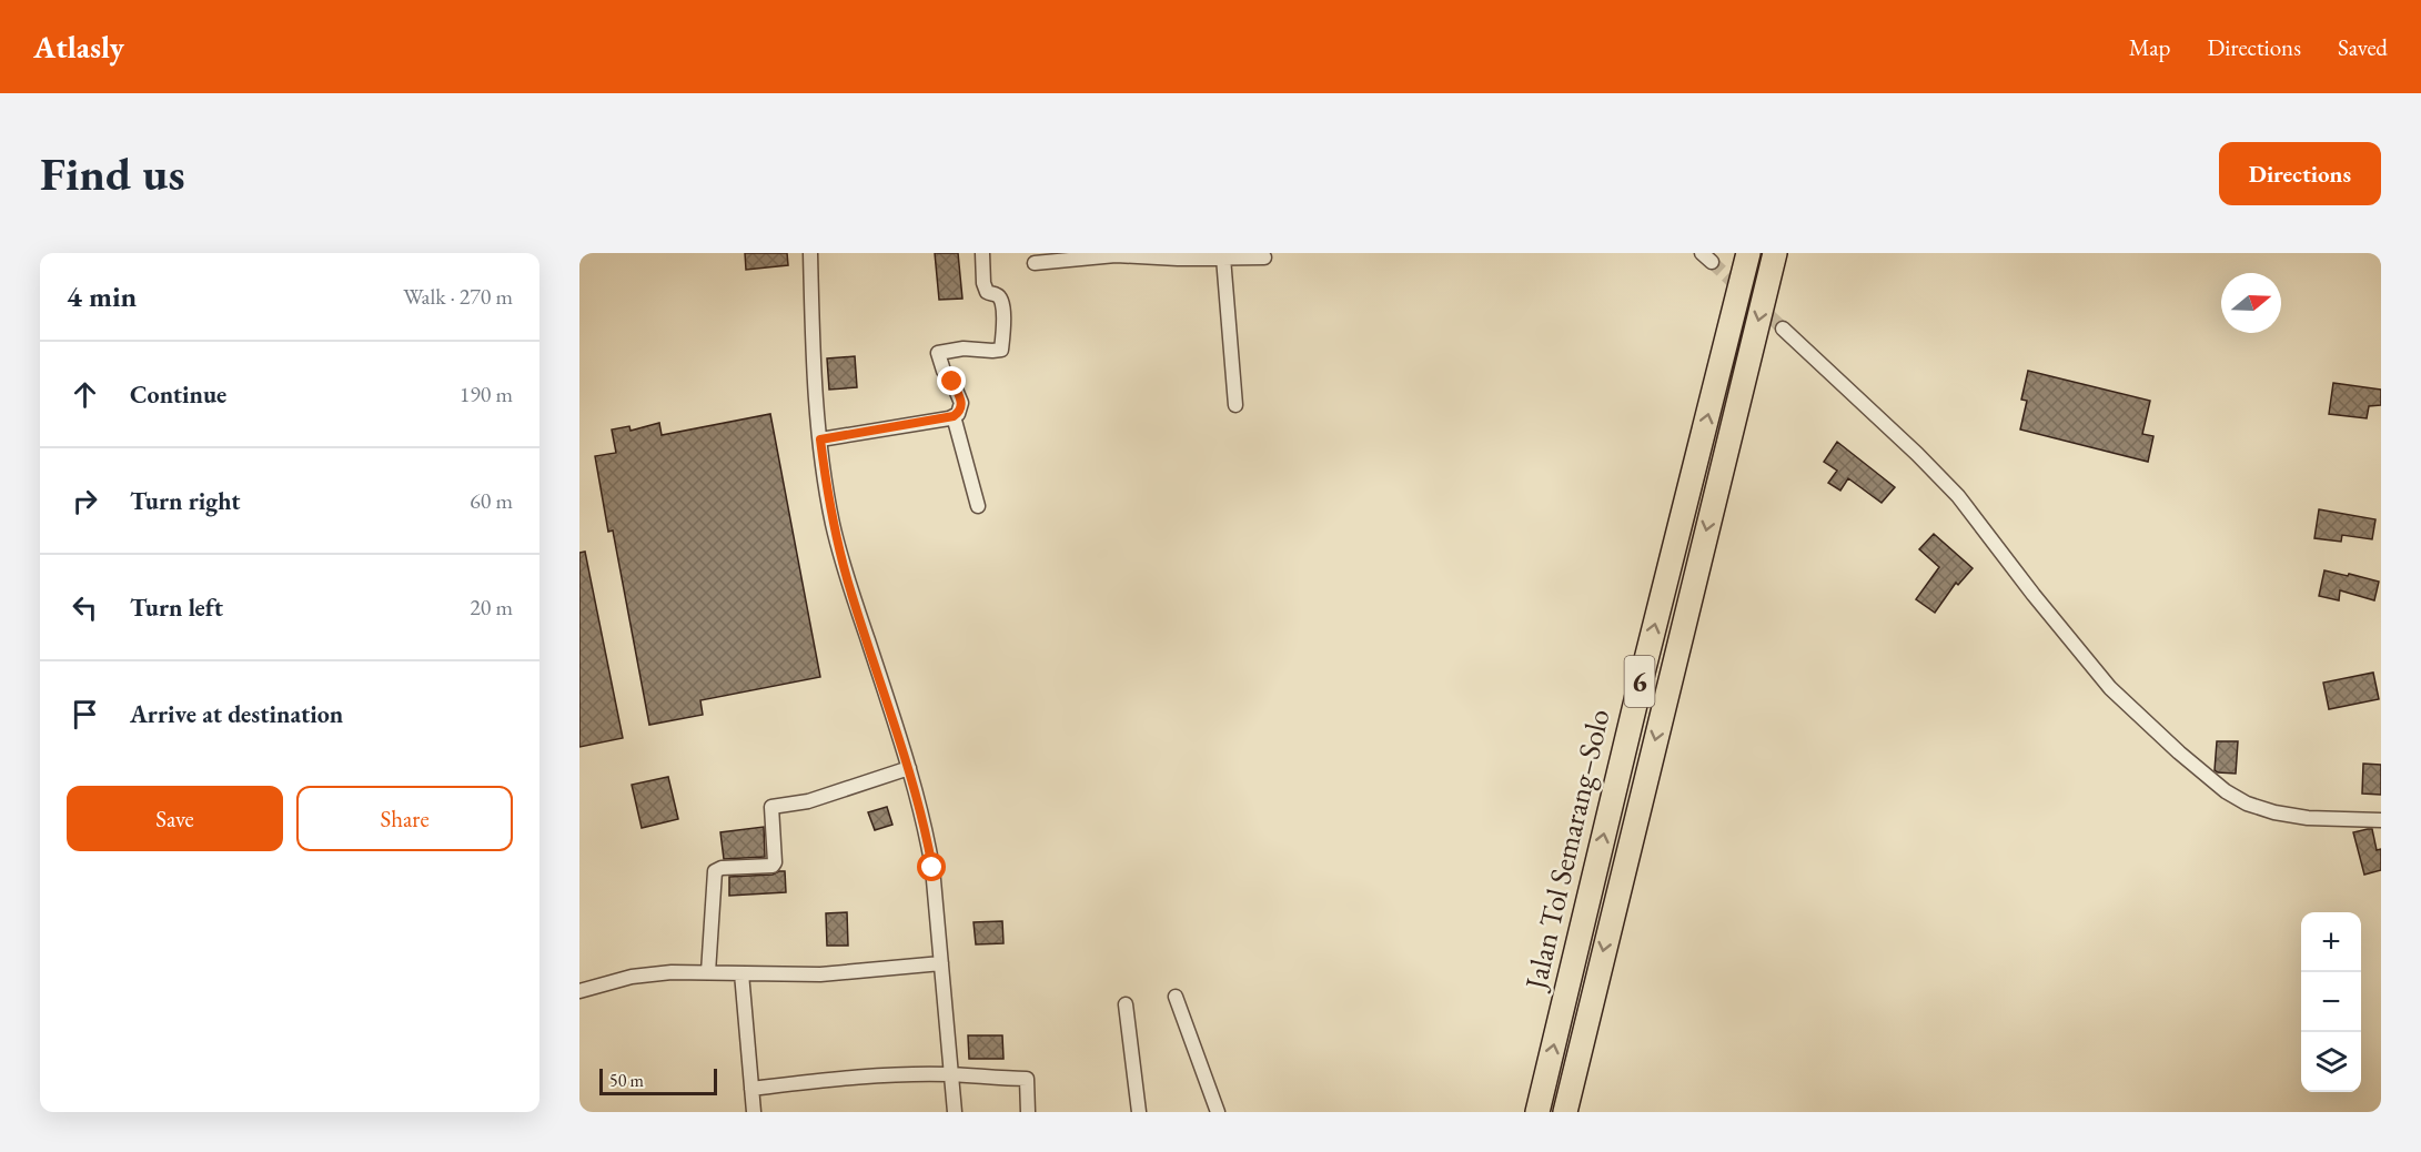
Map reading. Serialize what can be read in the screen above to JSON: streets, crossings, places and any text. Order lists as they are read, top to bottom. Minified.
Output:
{"streets":{"highway":["6","Jalan Tol Semarang–Solo"]},"scale_bar":"50 m","north":"right","page":{"header":"Atlasly","nav":["Map","Directions","Saved"],"buttons":["Directions",["Save","Share"]],"title":"Find us","heading":["4 min","Walk · 270 m"],"list":[["Continue","190 m"],["Turn right","60 m"],["Turn left","20 m"],"Arrive at destination"],"map_buttons":["+","−"],"scale":"50 m"}}
